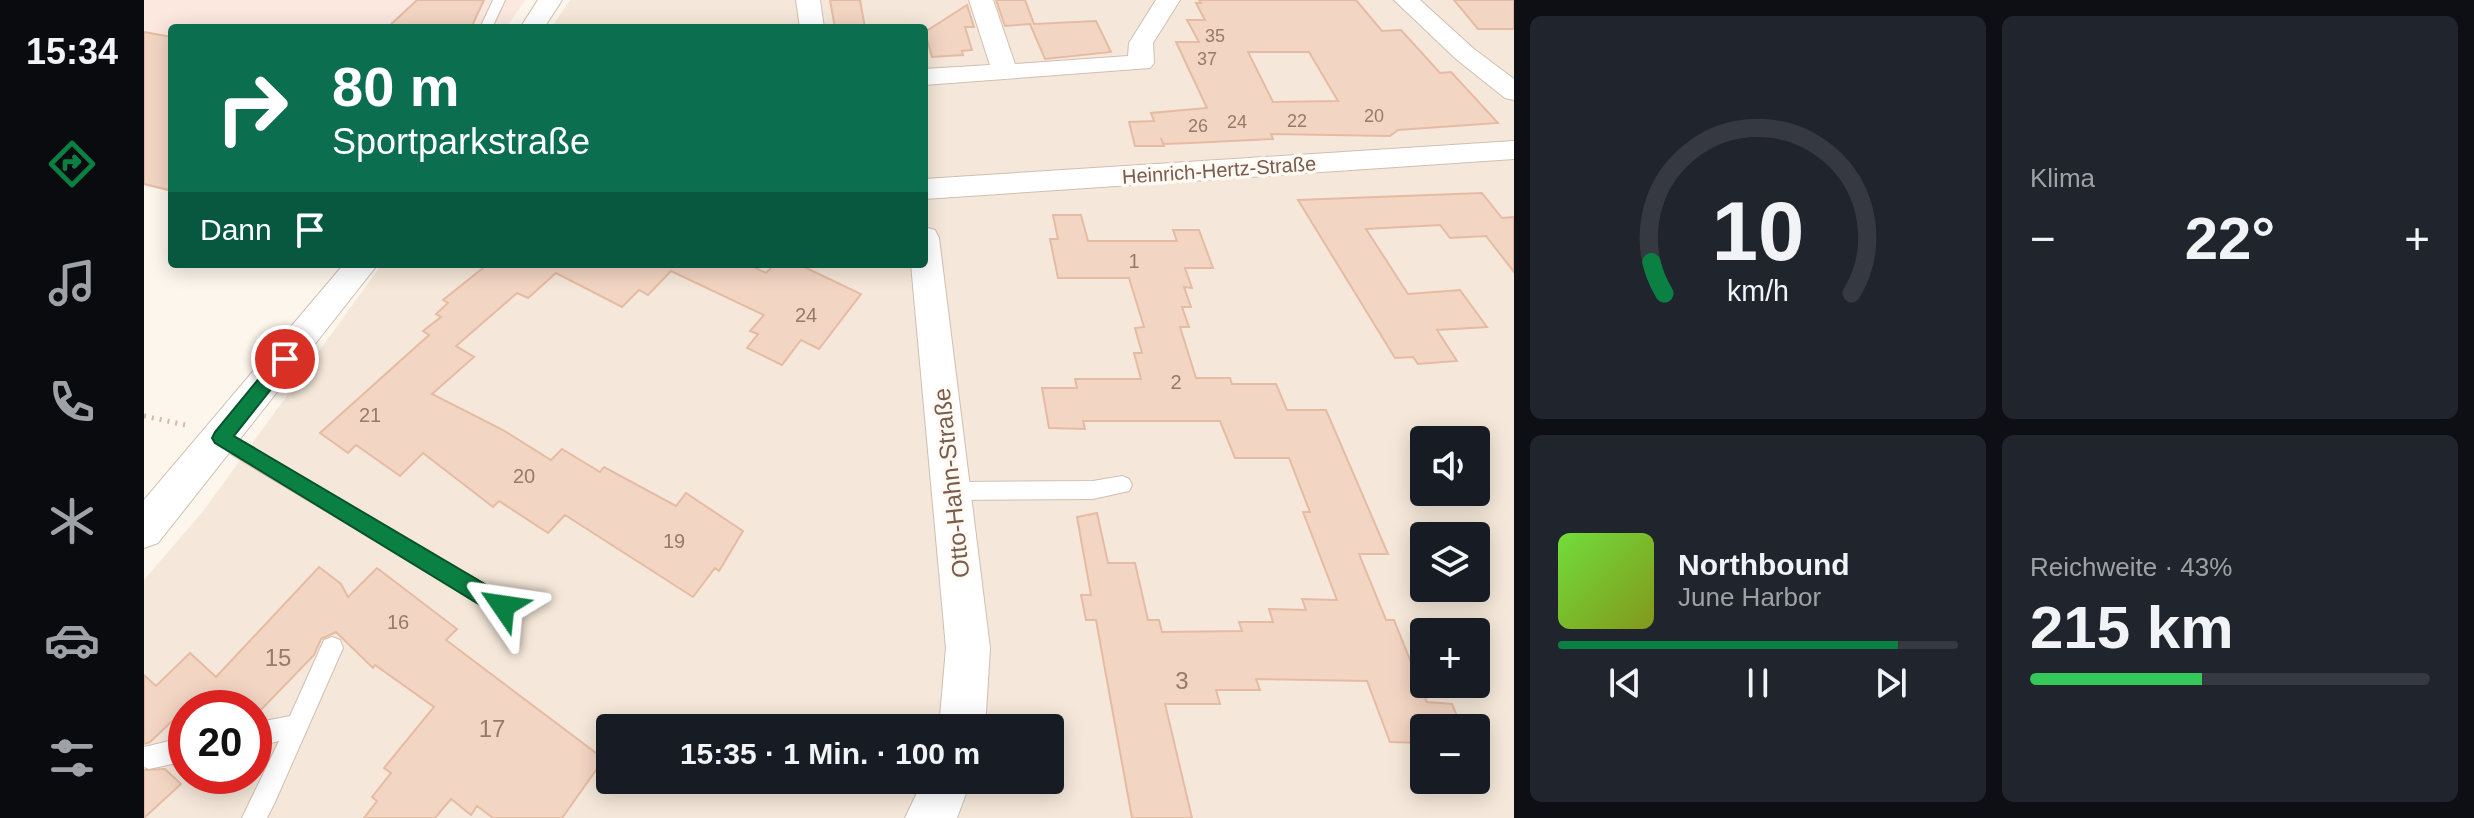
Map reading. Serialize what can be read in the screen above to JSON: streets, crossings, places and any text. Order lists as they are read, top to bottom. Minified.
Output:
{"streets":{"street":["Heinrich-Hertz-Straße","Otto-Hahn-Straße"]},"house_numbers":["35","37","20","22","24","26","1","24","2","21","20","19","16","15","3","17"],"page":{"tabs":"15:34","tile":["Klima",["Reichweite · 43%","215 km"]],"turn":["80 m","Sportparkstraße"],"then":"Dann","heat":["−","22°","+"],"map_buttons":["+","−"],"song":["Northbound","June Harbor"],"limit":"20","trip":"15:35 · 1 Min. · 100 m","gauge":["10","km/h"]}}
